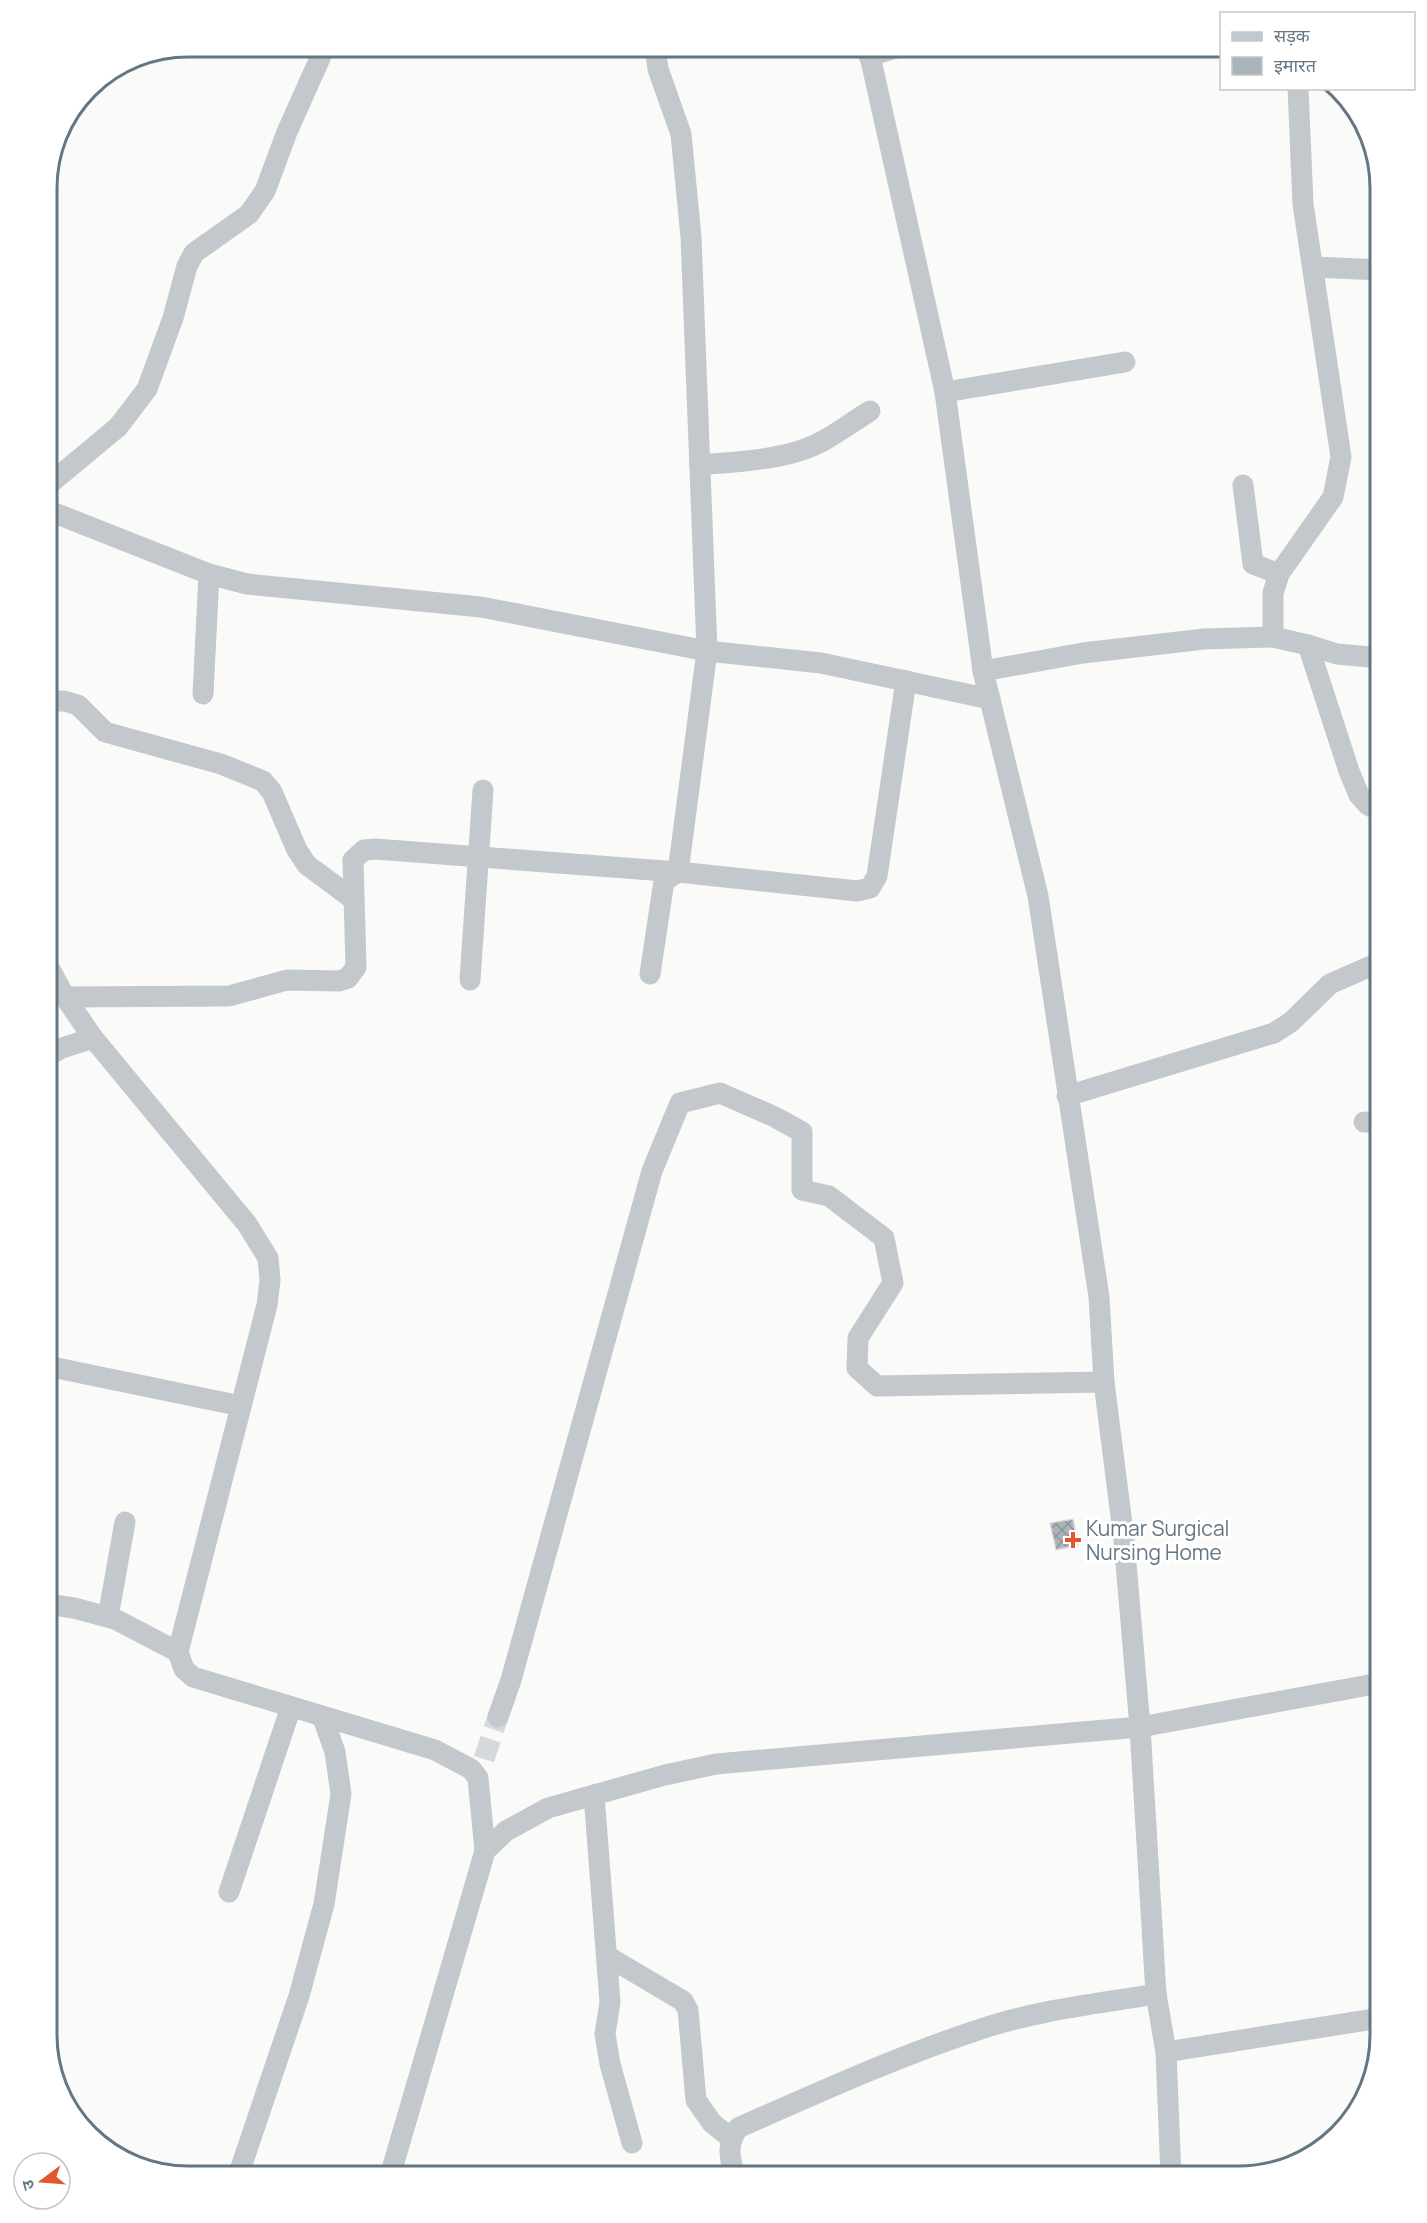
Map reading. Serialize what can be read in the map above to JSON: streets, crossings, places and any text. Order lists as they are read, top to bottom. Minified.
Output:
{"places":{"health":["Kumar Surgical Nursing Home"]},"legend":["सड़क","इमारत"],"north":"left"}
